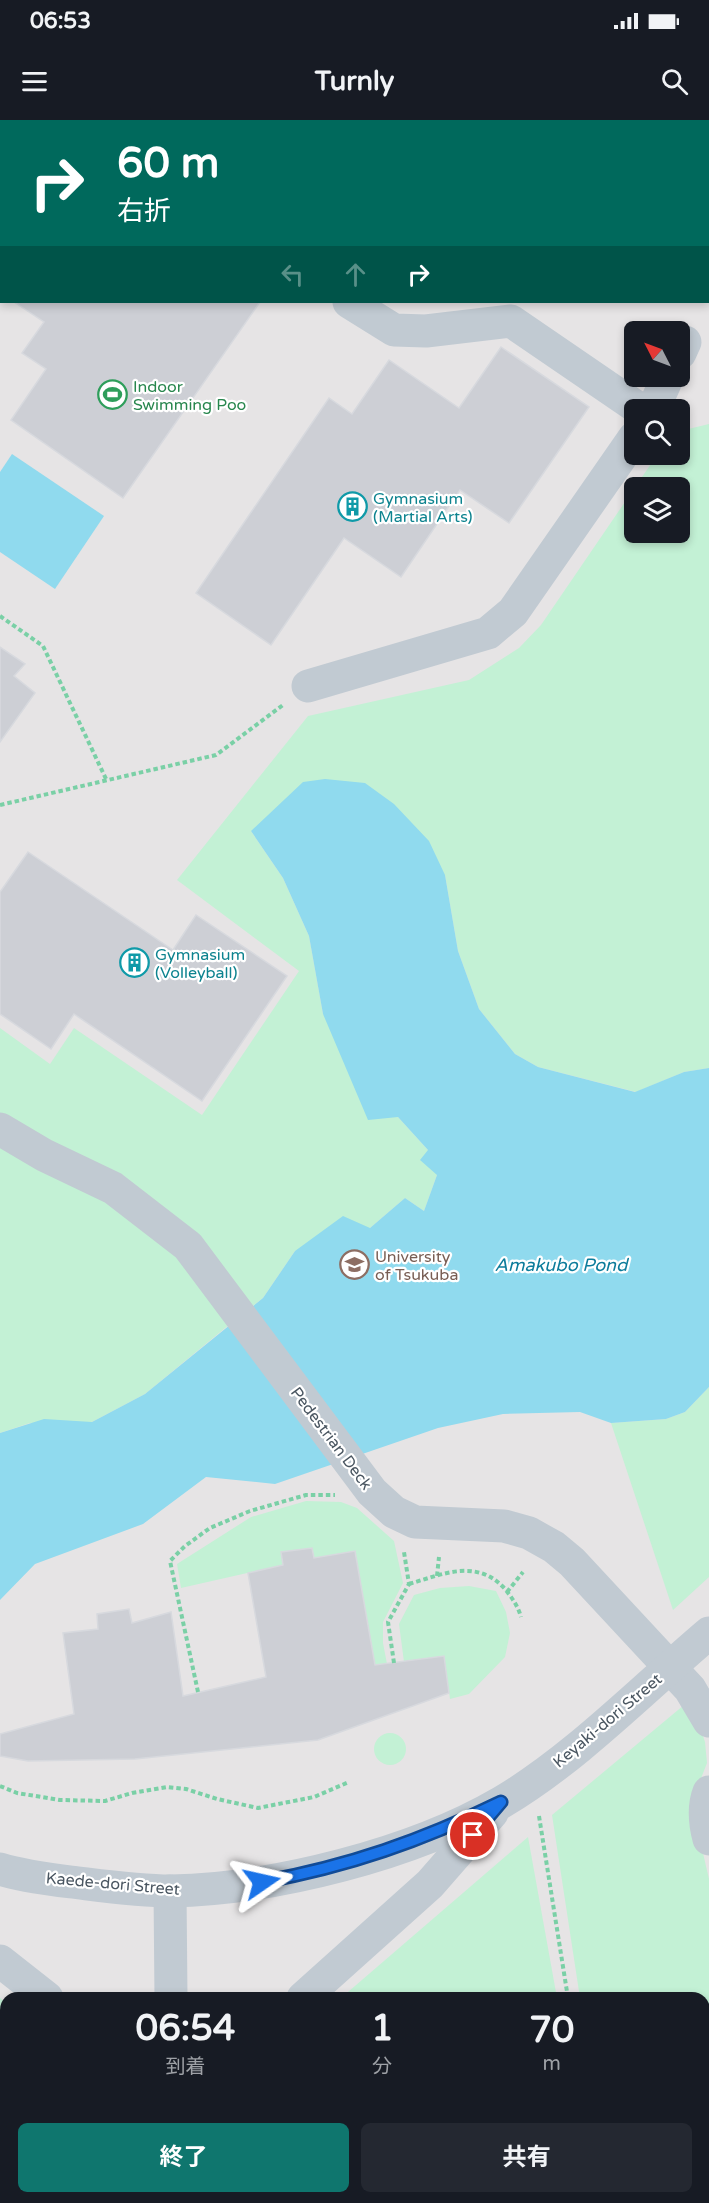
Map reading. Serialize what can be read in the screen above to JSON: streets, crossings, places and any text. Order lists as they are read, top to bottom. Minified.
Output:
{"streets":{"street":["Pedestrian Deck","Keyaki-dori Street","Kaede-dori Street"]},"crossings":[["Pedestrian Deck","Keyaki-dori Street"],["Keyaki-dori Street","Kaede-dori Street"]],"water":["Amakubo Pond"],"places":{"sports":["Indoor Swimming Poo"],"building":["Gymnasium (Martial Arts)","Gymnasium (Volleyball)"],"school or university":["University of Tsukuba"]},"north":"top left","page":{"status":"06:53","header":"Turnly","turn":["60 m","右折"],"eta":["06:54","到着","1","分","70","m"],"buttons":["終了","共有"]}}
